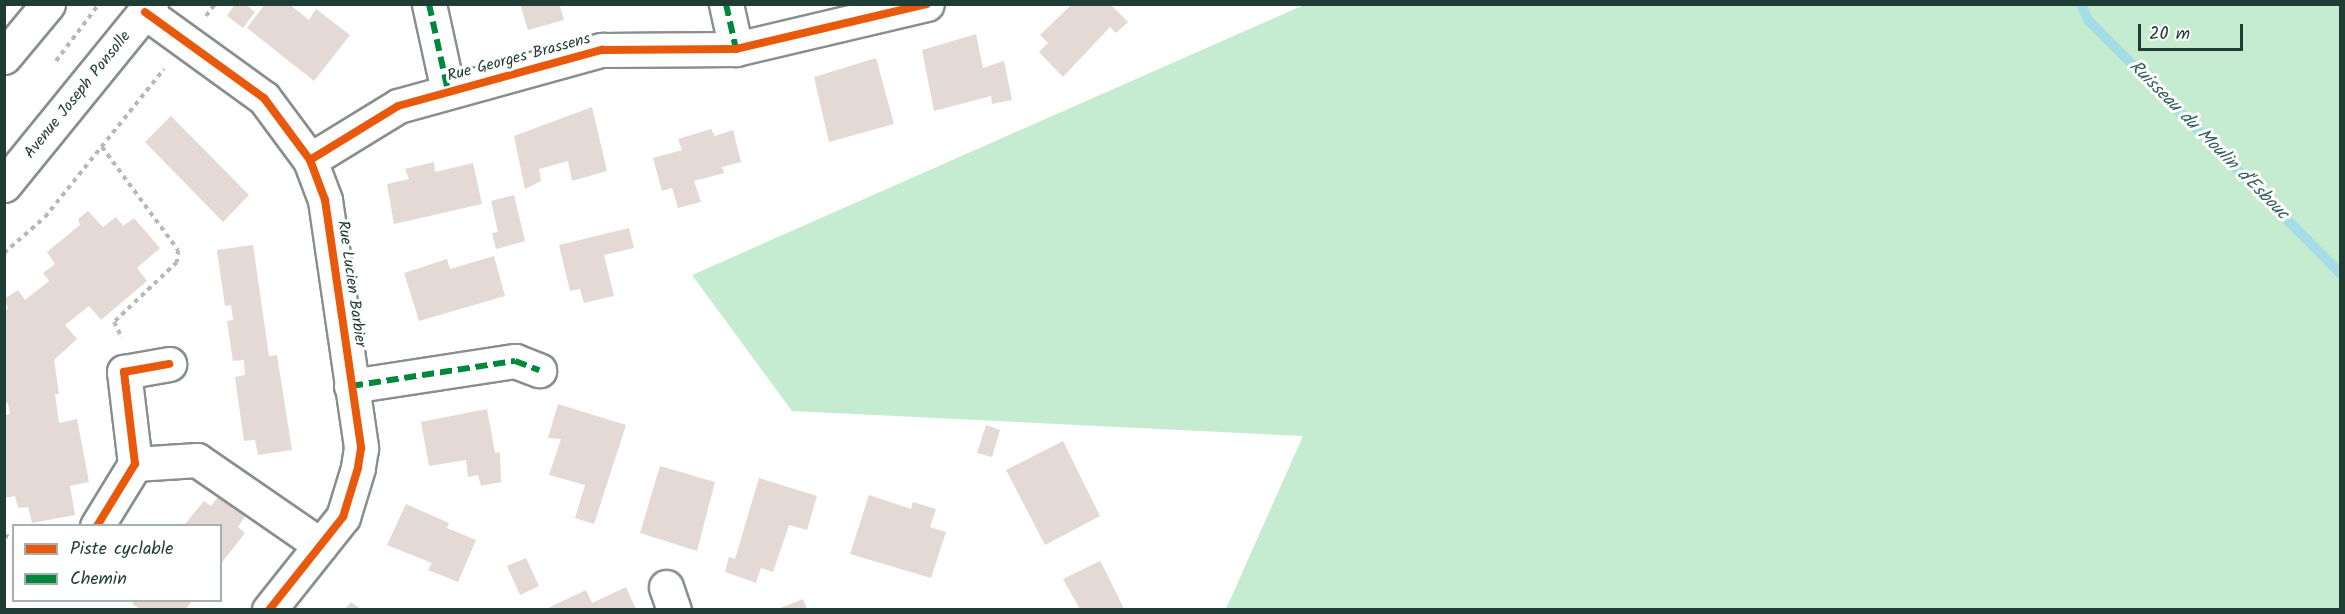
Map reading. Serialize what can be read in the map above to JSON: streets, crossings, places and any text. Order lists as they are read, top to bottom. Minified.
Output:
{"streets":{"street":["Rue Georges Brassens","Avenue Joseph Ponsolle","Rue Lucien Barbier"]},"crossings":[["Rue Georges Brassens","Rue Lucien Barbier"],["Avenue Joseph Ponsolle","Rue Lucien Barbier"]],"water":["Ruisseau du Moulin d'Esbouc"],"legend":["Piste cyclable","Chemin"],"scale_bar":"20 m"}
